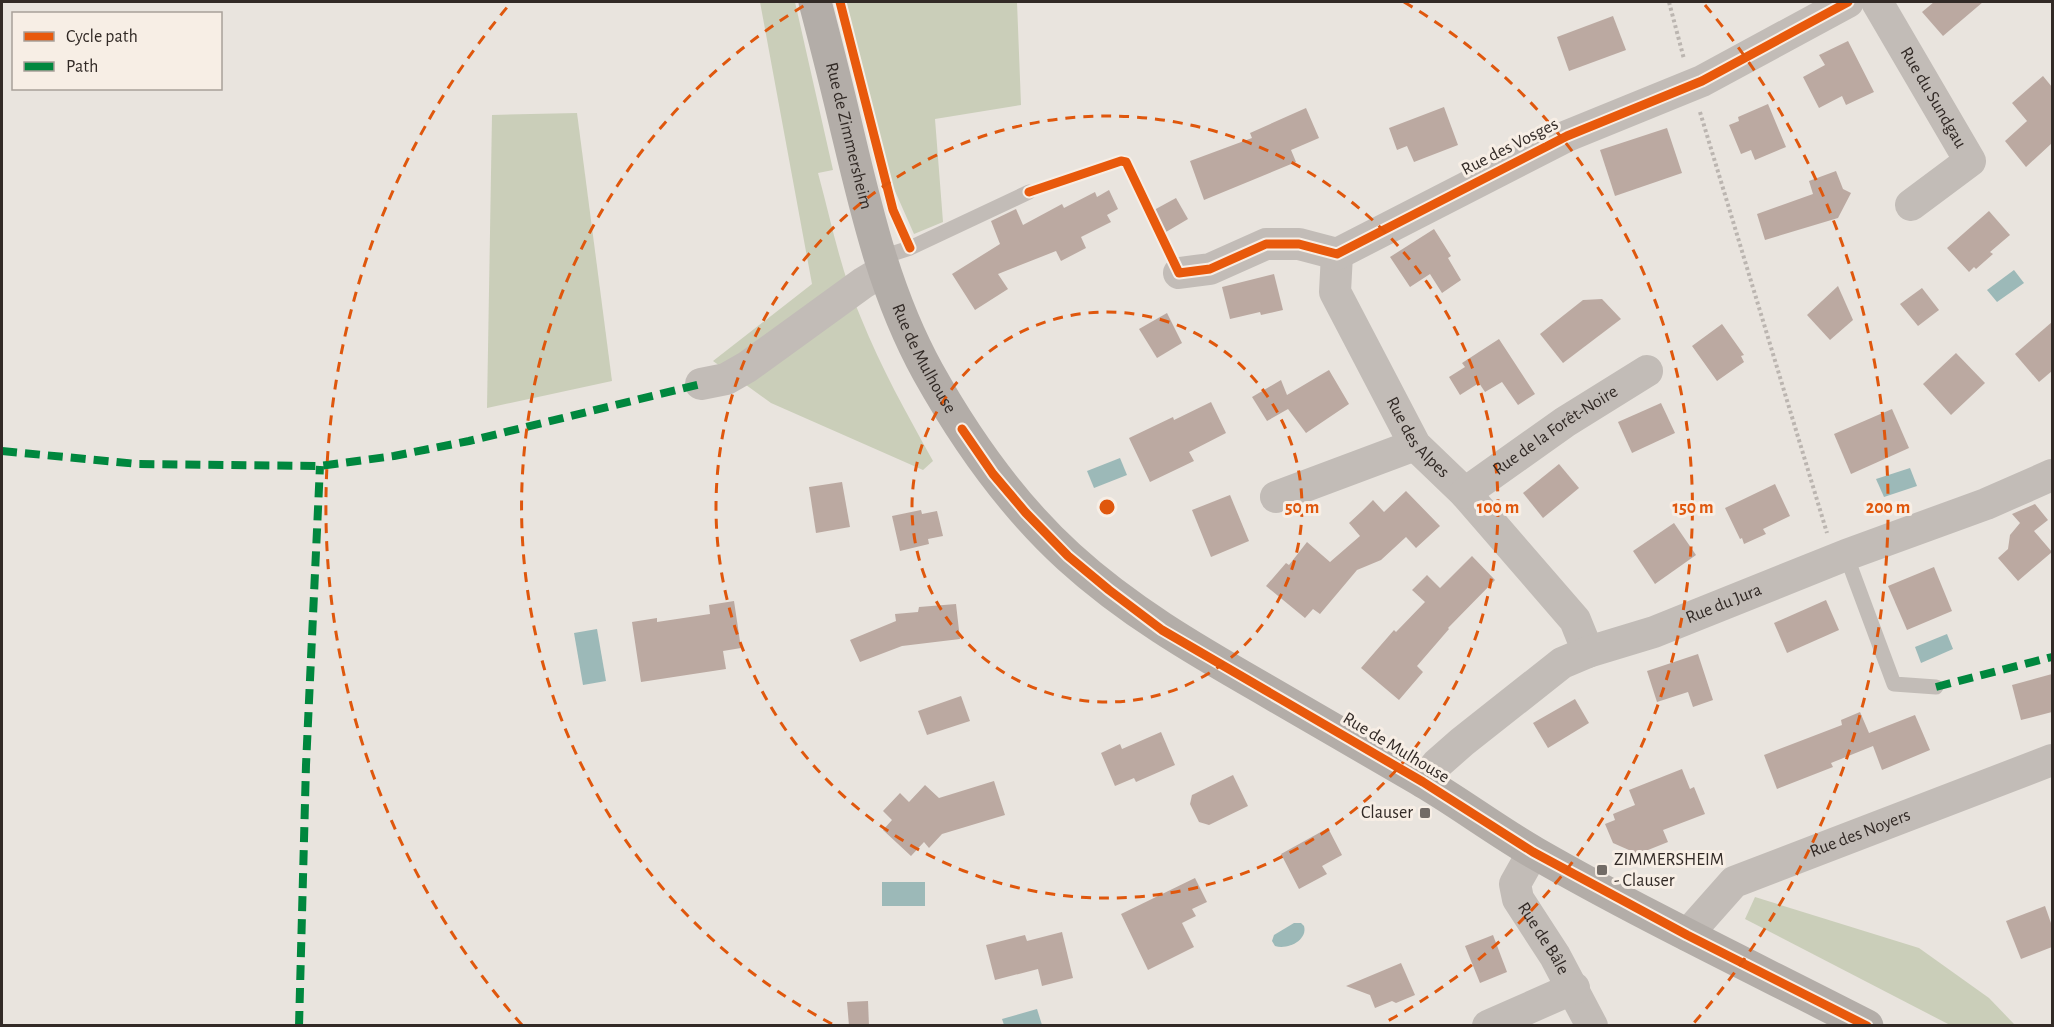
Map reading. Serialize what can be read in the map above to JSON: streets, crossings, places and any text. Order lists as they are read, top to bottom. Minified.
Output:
{"streets":{"main road":["Rue de Zimmersheim","Rue de Mulhouse"],"street":["Rue du Sundgau","Rue des Vosges","Rue de la Forêt-Noire","Rue des Alpes","Rue du Jura","Rue des Noyers","Rue de Bâle"]},"crossings":[["Rue de Zimmersheim","Rue de Mulhouse"],["Rue des Vosges","Rue des Alpes"],["Rue de Mulhouse","Rue du Jura"],["Rue de Mulhouse","Rue des Noyers"],["Rue de Mulhouse","Rue de Bâle"],["Rue de la Forêt-Noire","Rue des Alpes"],["Rue des Alpes","Rue du Jura"]],"places":{"transit":["Clauser","ZIMMERSHEIM - Clauser"]},"legend":["Cycle path","Path"],"rings":["50 m","100 m","150 m","200 m"]}
